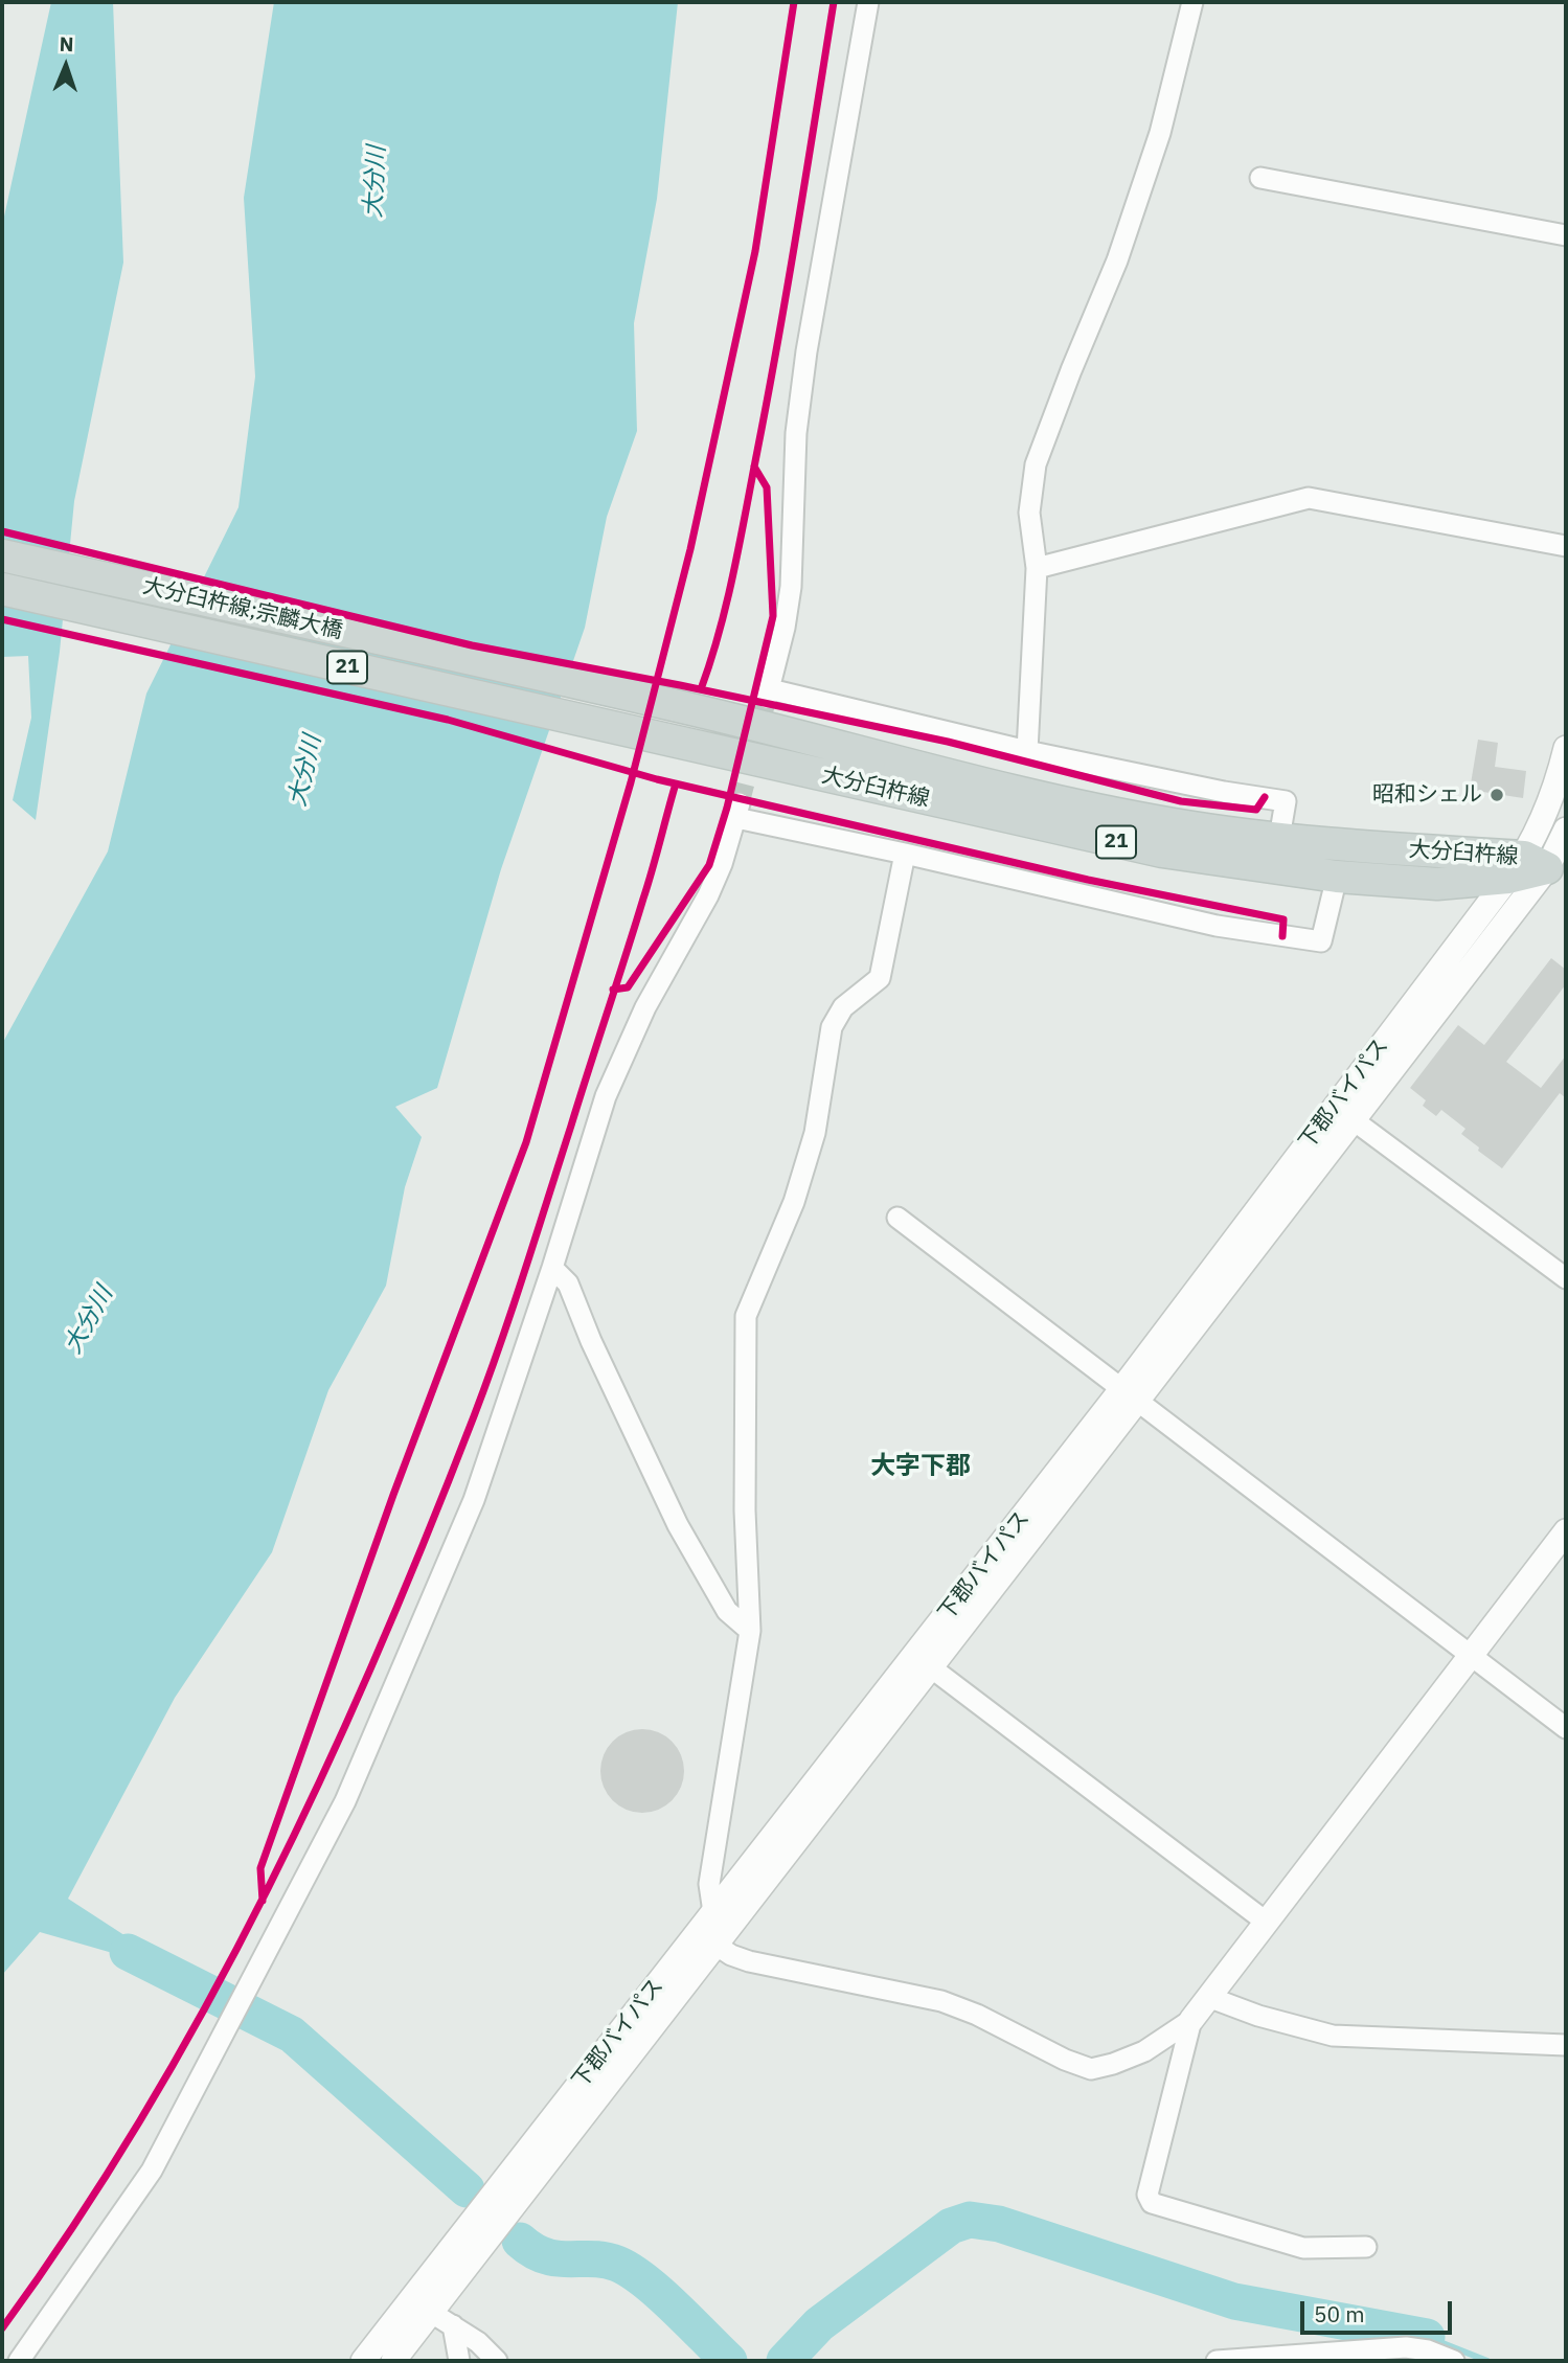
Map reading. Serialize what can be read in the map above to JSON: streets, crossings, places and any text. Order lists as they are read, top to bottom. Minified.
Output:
{"streets":{"main road":["大分臼杵線;宗麟大橋","21","大分臼杵線"],"street":["下郡バイパス"]},"crossings":[["大分臼杵線;宗麟大橋","大分臼杵線"],["大分臼杵線","下郡バイパス"]],"districts":["大字下郡"],"water":["大分川"],"places":["昭和シェル"],"scale_bar":"50 m","north":"top"}
